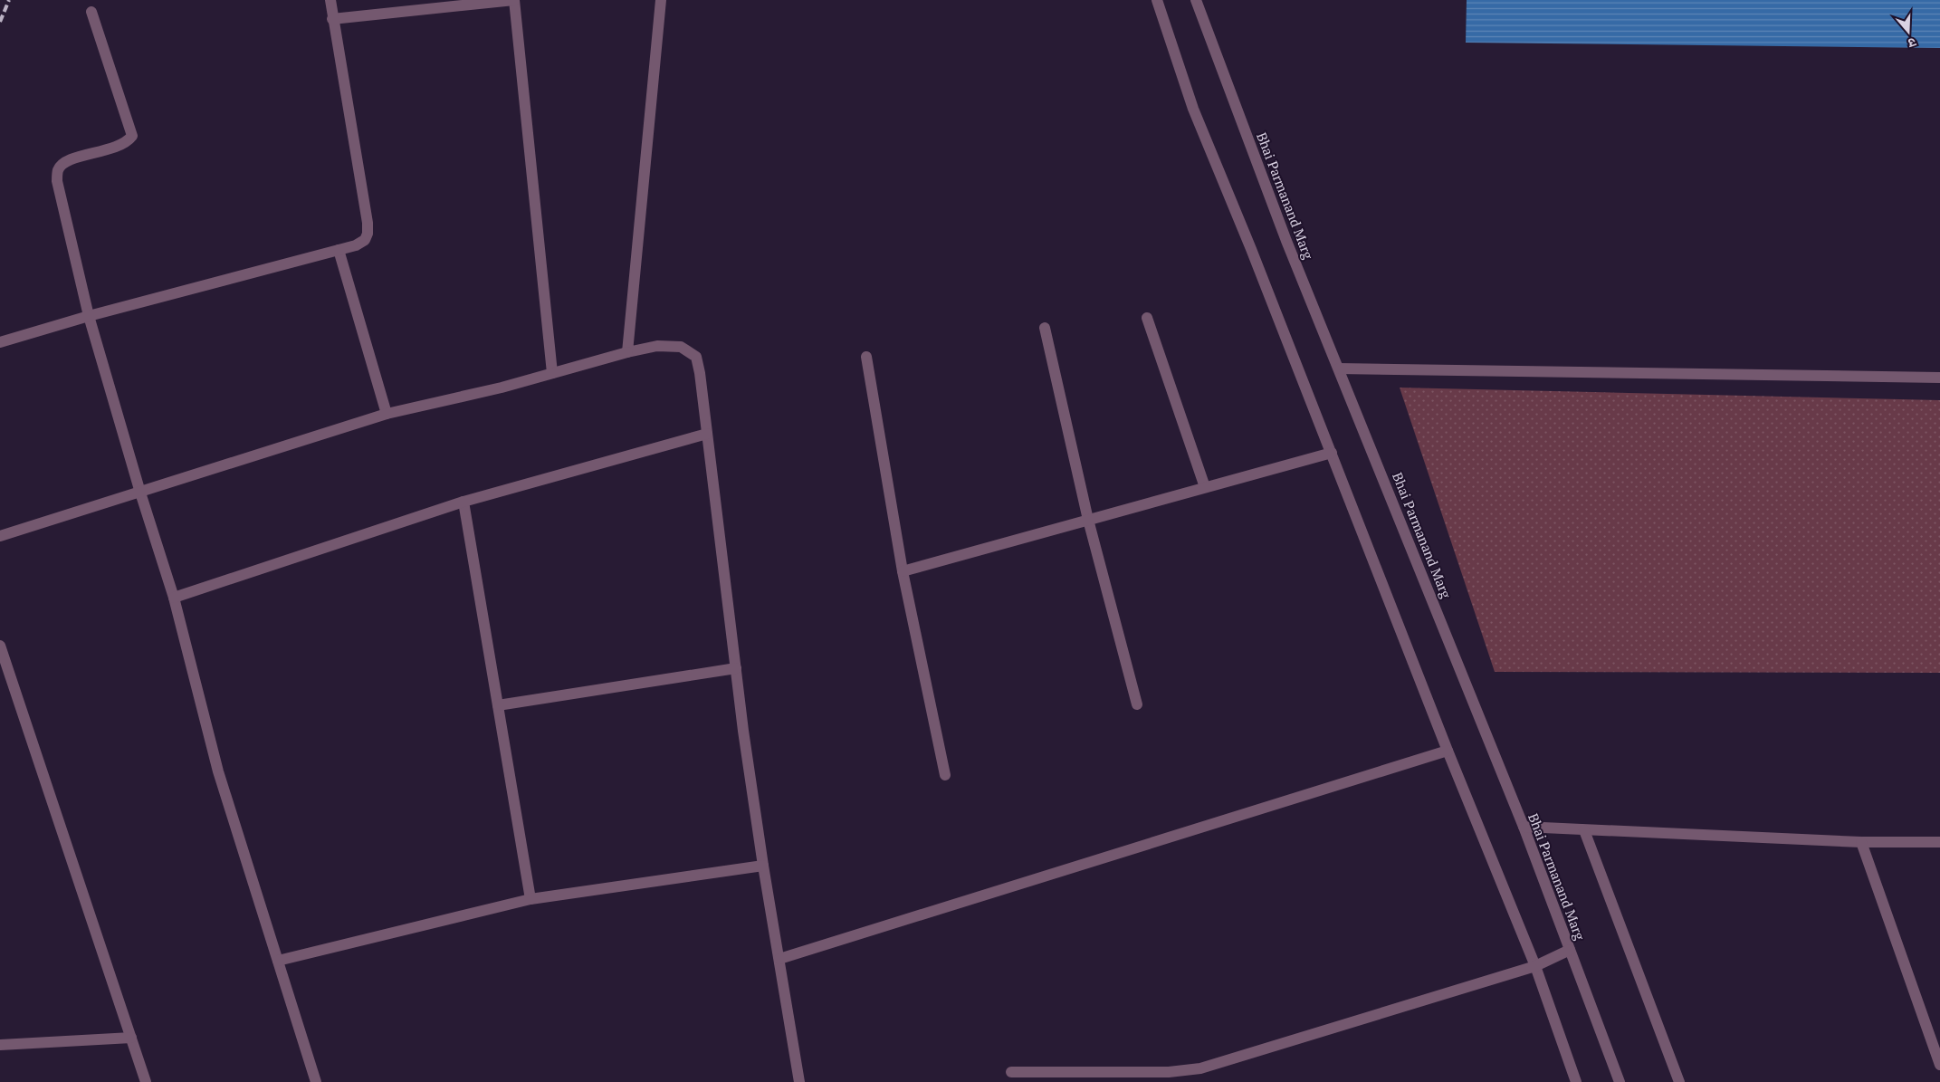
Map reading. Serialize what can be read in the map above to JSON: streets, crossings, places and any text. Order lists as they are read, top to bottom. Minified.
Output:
{"streets":{"street":["Bhai Parmanand Marg"]},"north":"bottom"}
